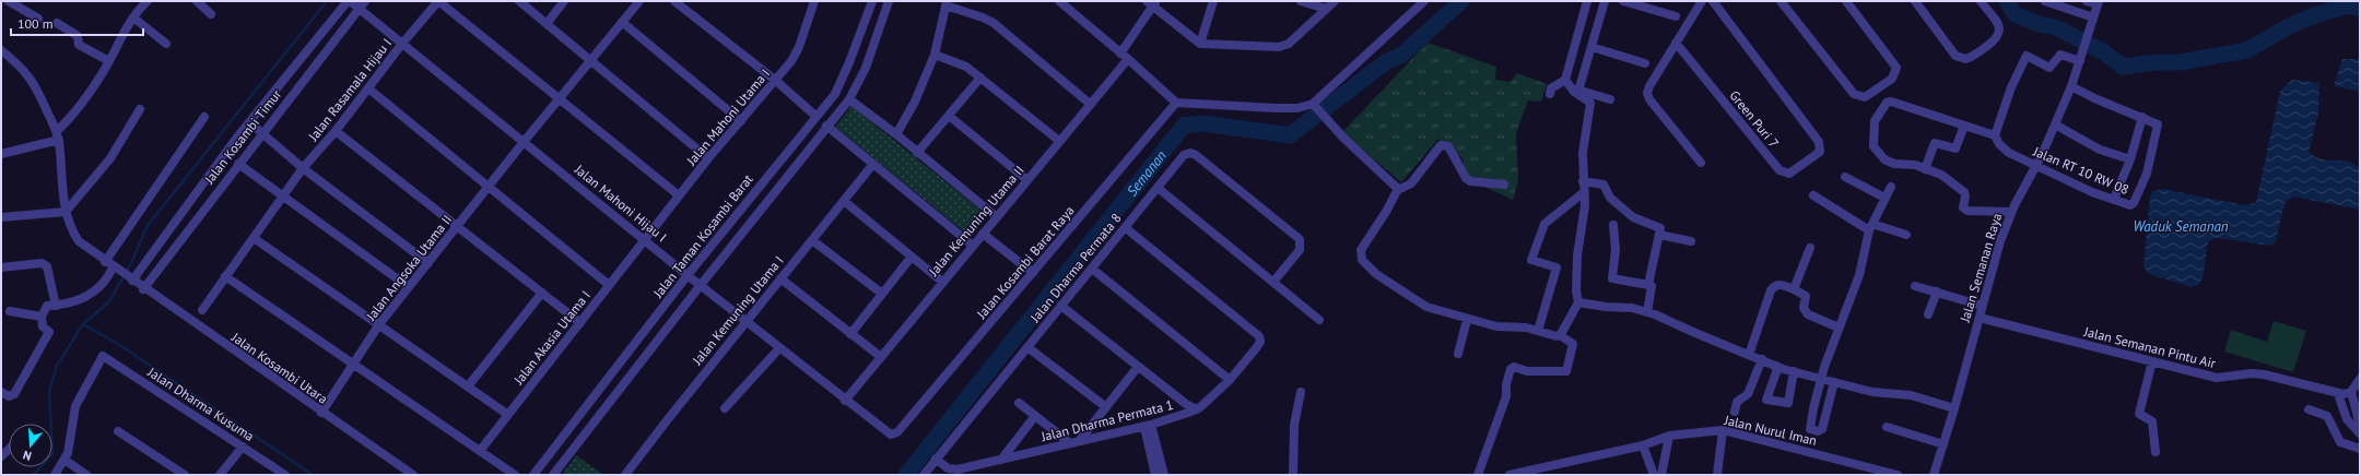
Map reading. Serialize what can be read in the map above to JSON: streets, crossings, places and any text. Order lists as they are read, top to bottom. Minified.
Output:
{"streets":{"street":["Jalan Rasamala Hijau I","Jalan Mahoni Utama I","Green Puri 7","Jalan Kosambi Timur","Jalan RT 10 RW 08","Jalan Mahoni Hijau I","Jalan Kemuning Utama II","Jalan Taman Kosambi Barat","Jalan Kosambi Barat Raya","Jalan Angsoka Utama II","Jalan Dharma Permata 8","Jalan Semanan Raya","Jalan Kemuning Utama I","Jalan Akasia Utama I","Jalan Semanan Pintu Air","Jalan Kosambi Utara","Jalan Dharma Kusuma","Jalan Dharma Permata 1","Jalan Nurul Iman"]},"crossings":[["Jalan Rasamala Hijau I","Jalan Mahoni Hijau I"],["Jalan Mahoni Utama I","Jalan Mahoni Hijau I"],["Jalan Mahoni Utama I","Jalan Akasia Utama I"],["Jalan Kosambi Timur","Jalan Mahoni Hijau I"],["Jalan Kosambi Timur","Jalan Kosambi Utara"],["Jalan RT 10 RW 08","Jalan Semanan Raya"],["Jalan Mahoni Hijau I","Jalan Kemuning Utama II"],["Jalan Mahoni Hijau I","Jalan Taman Kosambi Barat"],["Jalan Mahoni Hijau I","Jalan Kosambi Barat Raya"],["Jalan Mahoni Hijau I","Jalan Angsoka Utama II"],["Jalan Mahoni Hijau I","Jalan Kemuning Utama I"],["Jalan Mahoni Hijau I","Jalan Akasia Utama I"],["Jalan Angsoka Utama II","Jalan Kosambi Utara"],["Jalan Dharma Permata 8","Jalan Dharma Permata 1"],["Jalan Semanan Raya","Jalan Semanan Pintu Air"]],"water":["Semanan","Waduk Semanan"],"scale_bar":"100 m","north":"bottom"}
